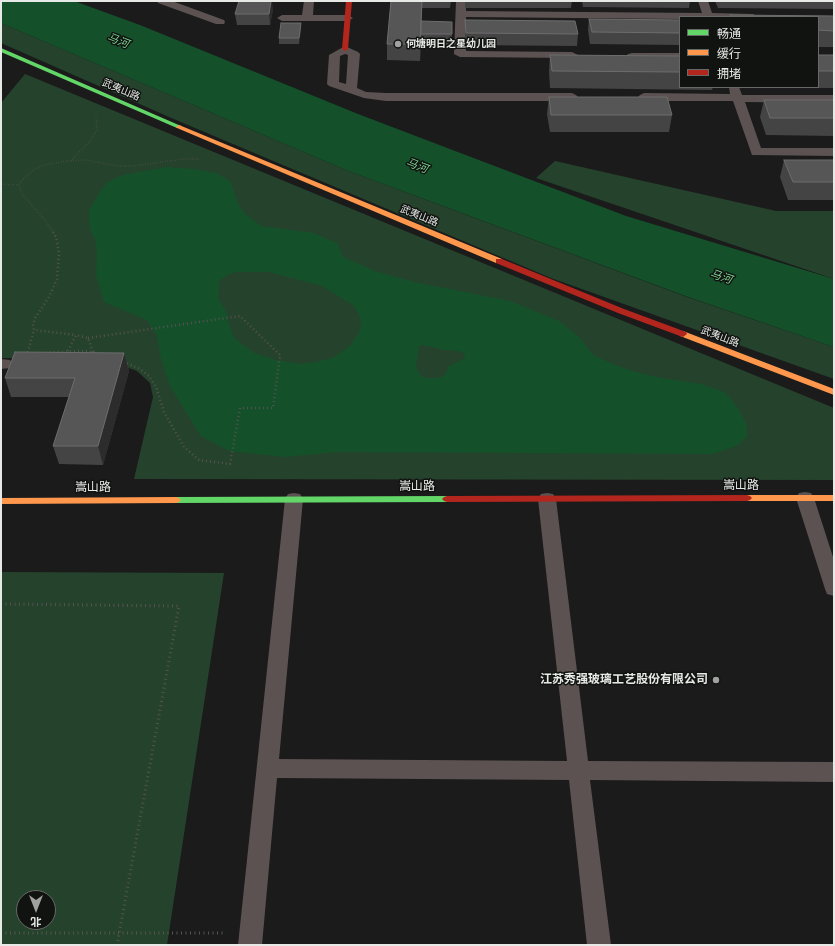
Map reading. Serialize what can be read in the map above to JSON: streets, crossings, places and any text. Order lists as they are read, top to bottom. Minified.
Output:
{"streets":{"street":["武夷山路","嵩山路"]},"water":["马河"],"places":["何塘明日之星幼儿园","江苏秀强玻璃工艺股份有限公司"],"legend":["畅通","缓行","拥堵"],"north":"bottom"}
